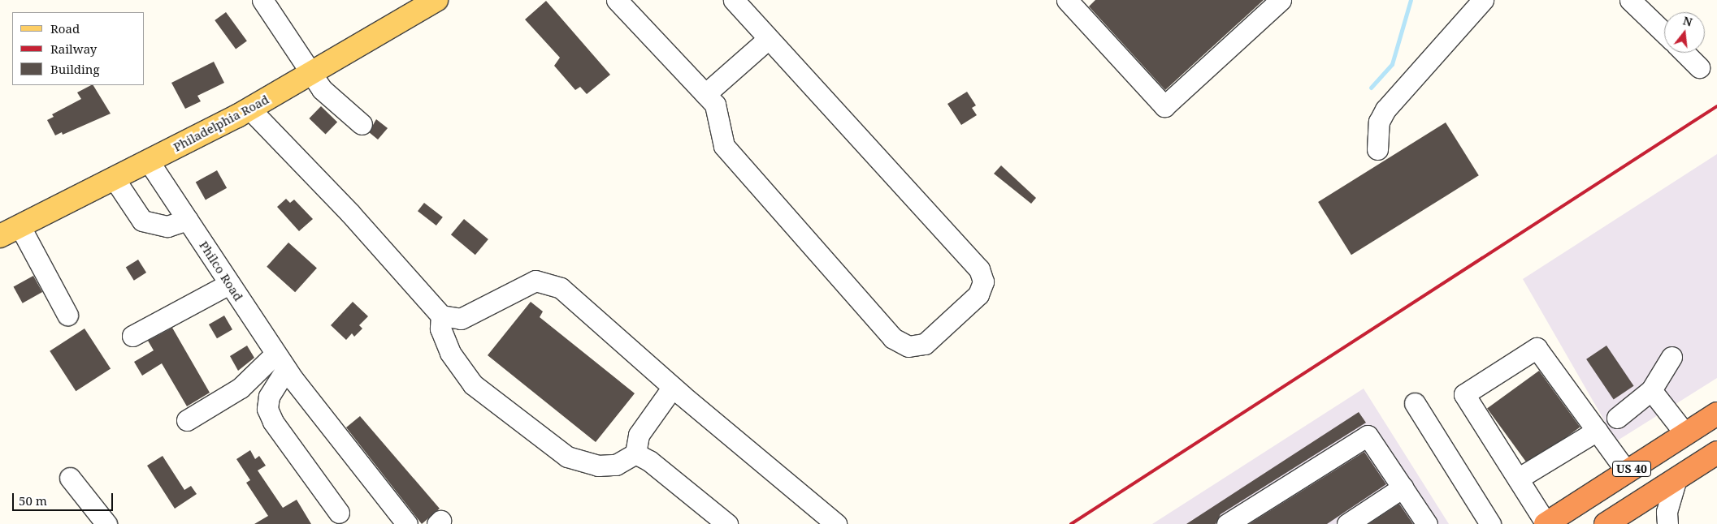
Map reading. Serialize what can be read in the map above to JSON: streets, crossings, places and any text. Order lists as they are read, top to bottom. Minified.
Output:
{"streets":{"highway":["US 40"],"main road":["Philadelphia Road"],"street":["Philco Road"]},"crossings":[["Philadelphia Road","Philco Road"]],"legend":["Road","Railway","Building"],"scale_bar":"50 m","north":"top"}
